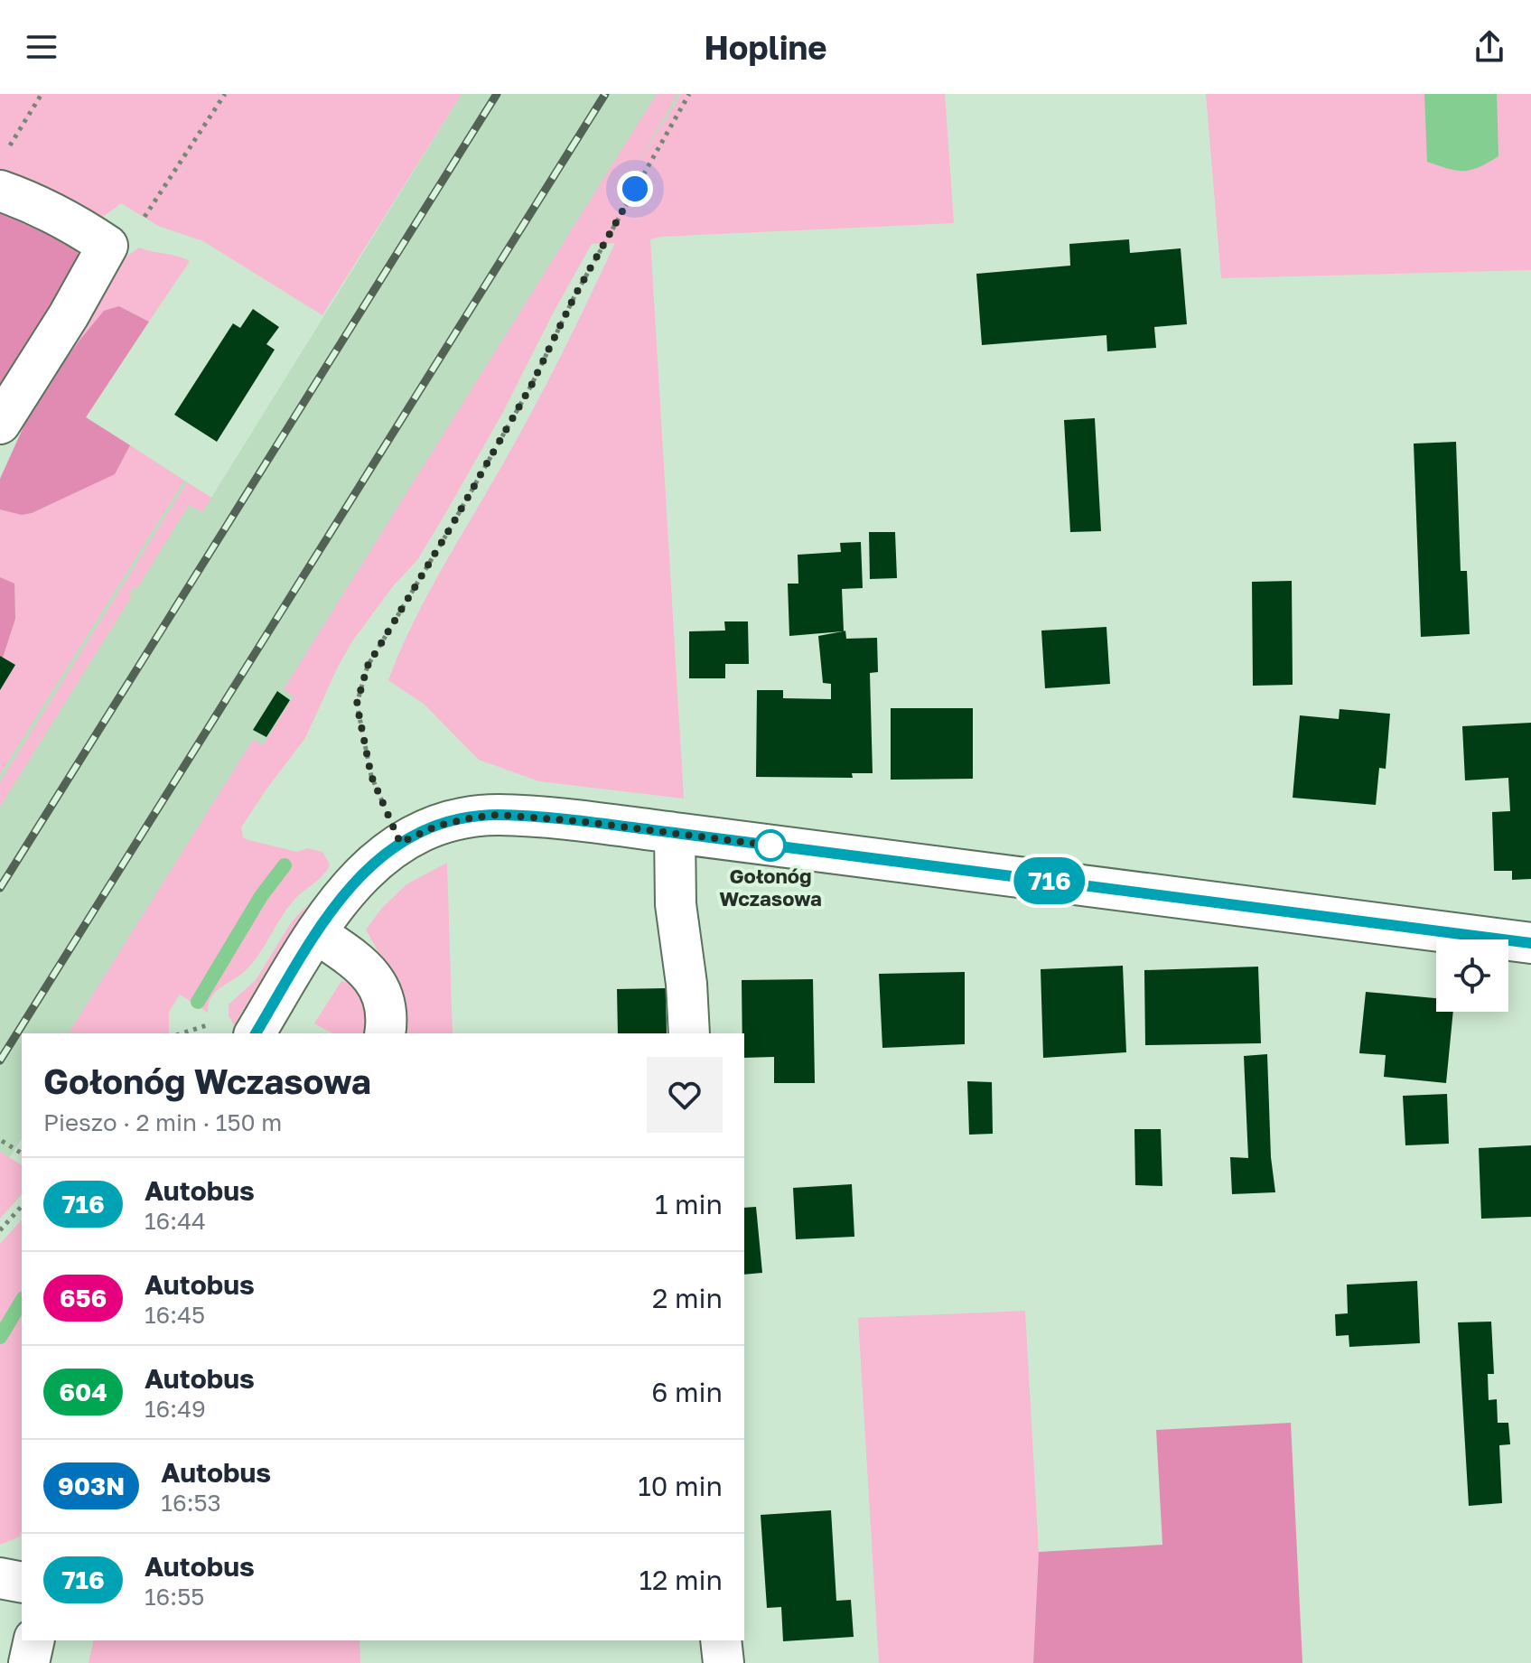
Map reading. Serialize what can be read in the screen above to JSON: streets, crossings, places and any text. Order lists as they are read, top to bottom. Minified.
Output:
{"places":["Gołonóg Wczasowa"],"lines":["bus line 716"],"page":{"header":"Hopline","on_map":"716","heading":["Gołonóg Wczasowa","Pieszo · 2 min · 150 m"],"list":[{"mark":"716","name":"Autobus","note":"16:44","value":"1 min"},{"mark":"656","name":"Autobus","note":"16:45","value":"2 min"},{"mark":"604","name":"Autobus","note":"16:49","value":"6 min"},{"mark":"903N","name":"Autobus","note":"16:53","value":"10 min"},{"mark":"716","name":"Autobus","note":"16:55","value":"12 min"}]}}
